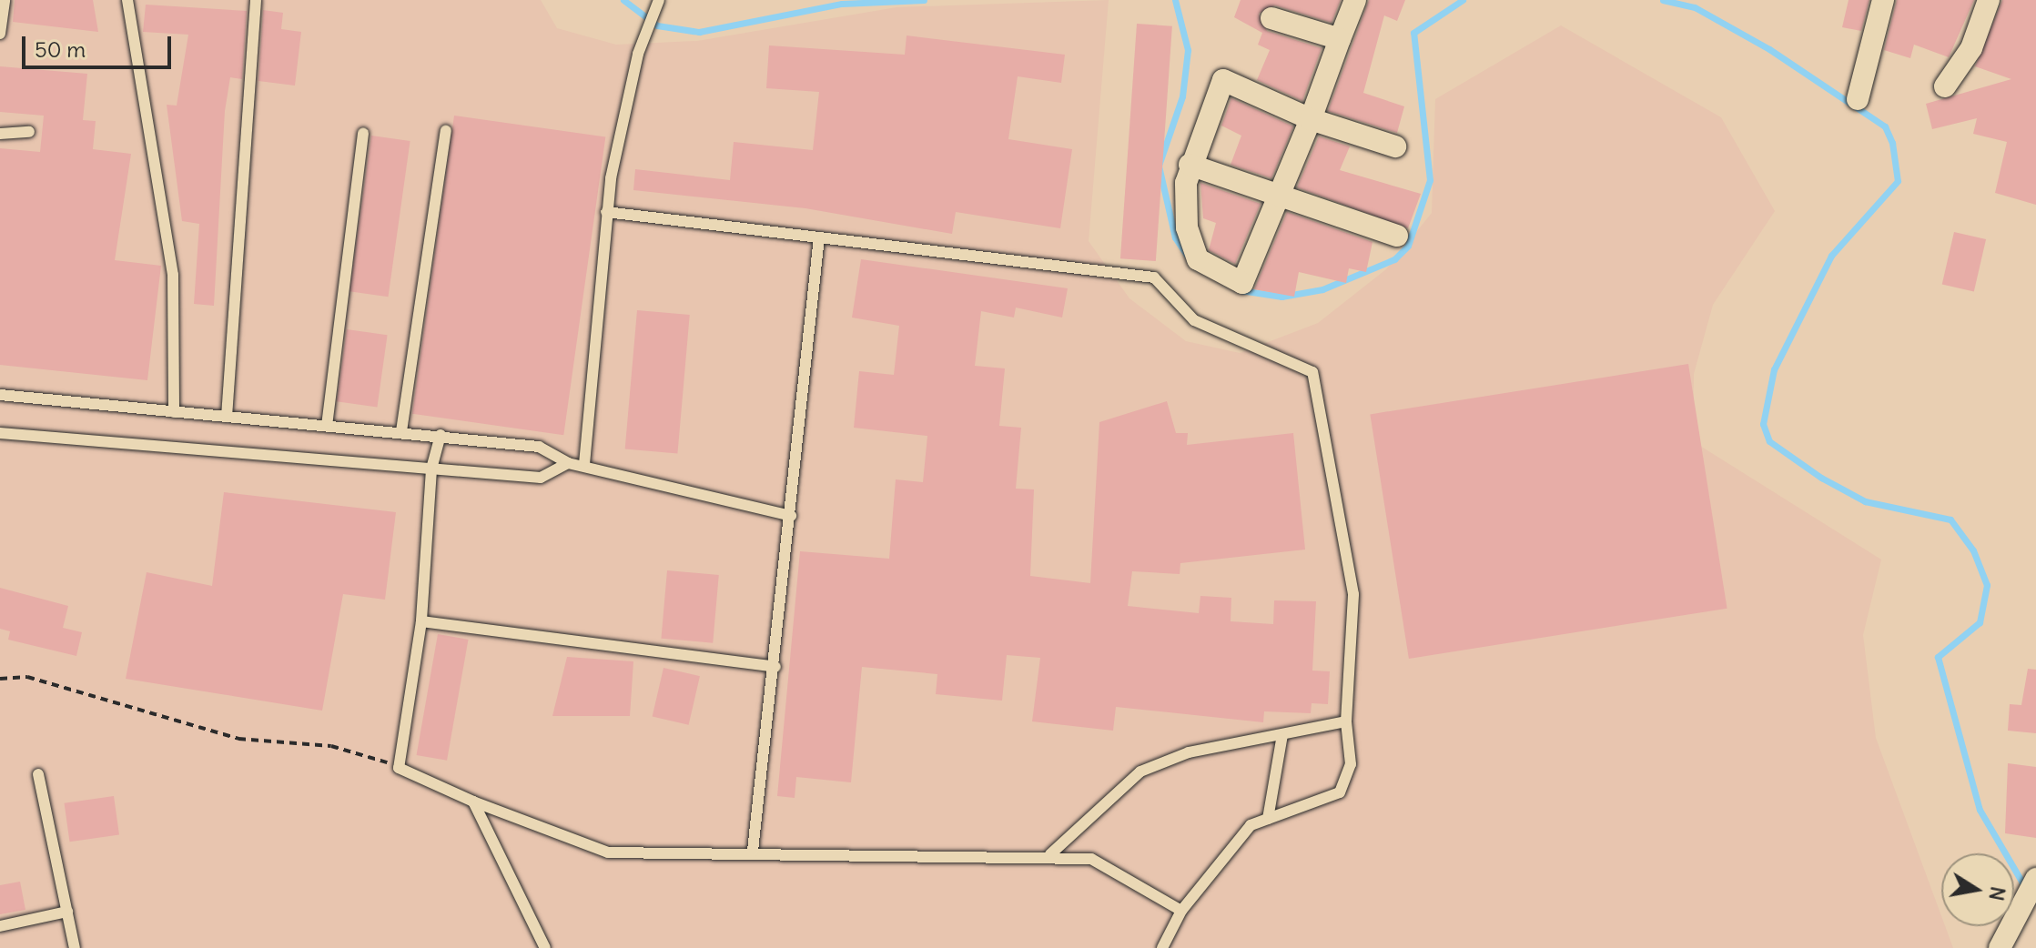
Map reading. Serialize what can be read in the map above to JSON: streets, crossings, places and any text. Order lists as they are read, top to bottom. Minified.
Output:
{"scale_bar":"50 m","north":"right"}
